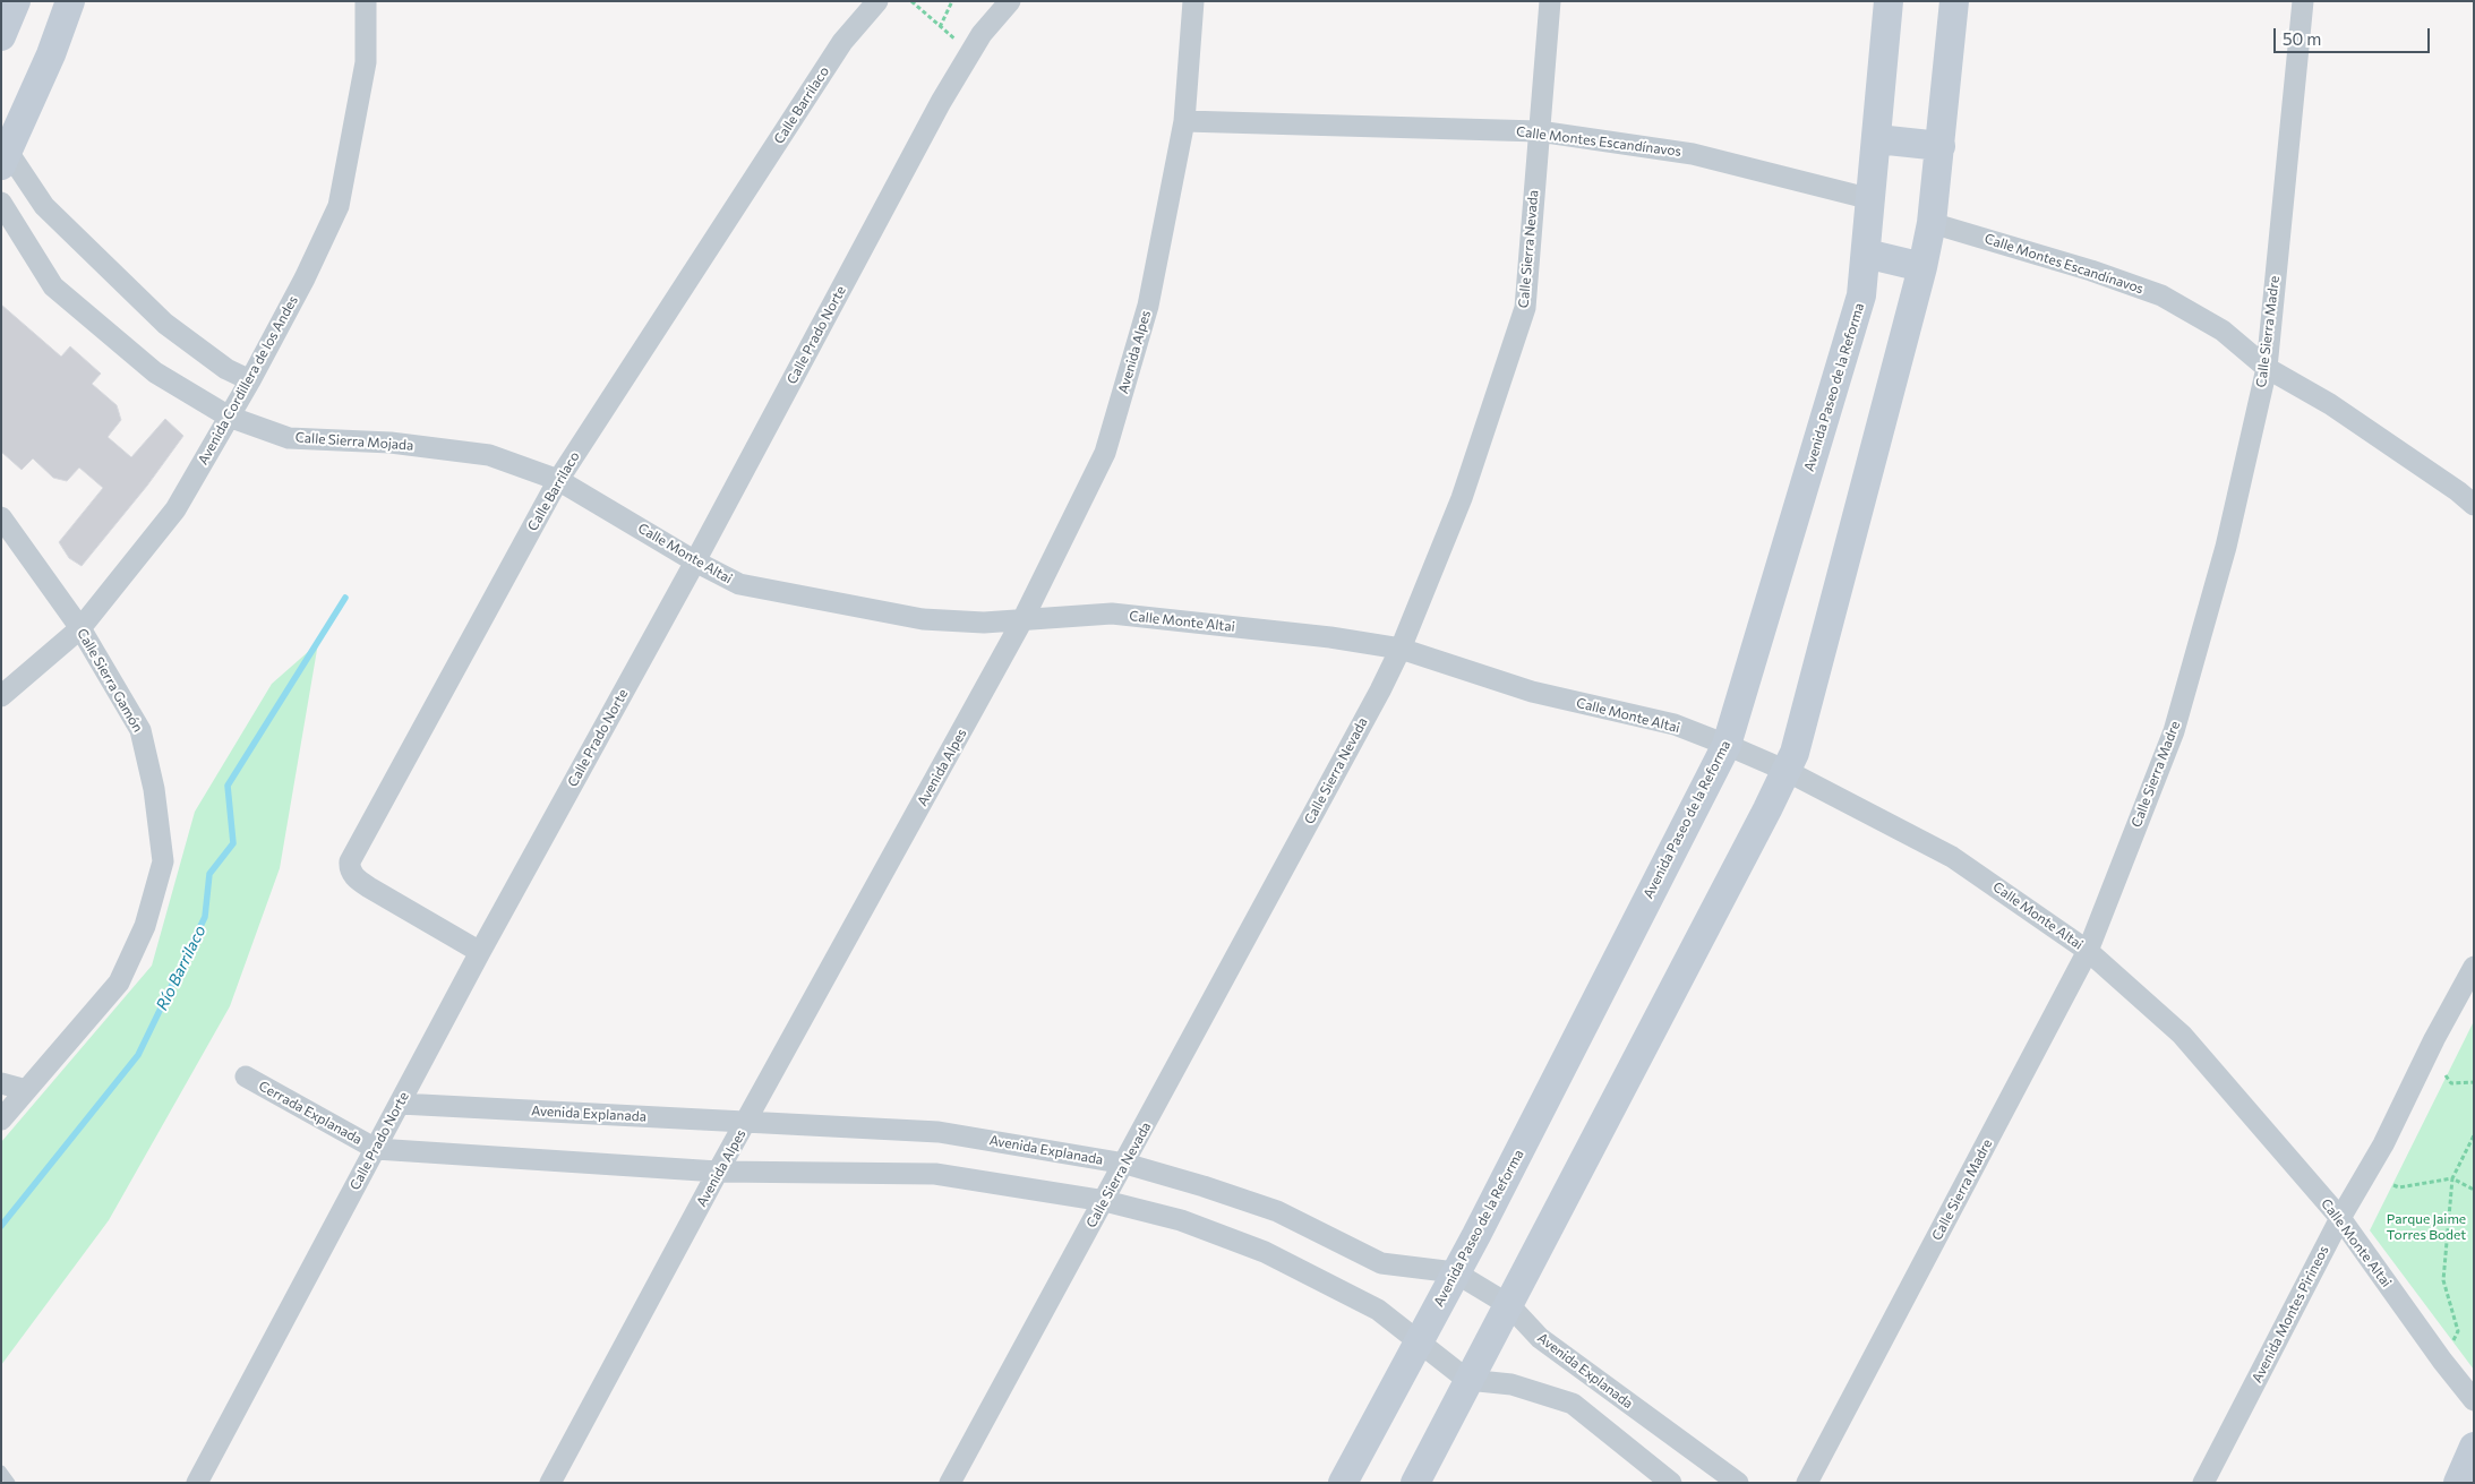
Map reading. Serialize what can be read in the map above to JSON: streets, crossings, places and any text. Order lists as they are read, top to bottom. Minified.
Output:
{"streets":{"main road":["Avenida Paseo de la Reforma"],"street":["Calle Barrilaco","Calle Montes Escandínavos","Calle Sierra Nevada","Calle Sierra Madre","Calle Prado Norte","Avenida Alpes","Avenida Cordillera de los Andes","Calle Sierra Mojada","Calle Monte Altai","Calle Sierra Gamón","Cerrada Explanada","Avenida Explanada","Avenida Montes Pirineos"]},"crossings":[["Calle Barrilaco","Calle Prado Norte"],["Calle Barrilaco","Calle Sierra Mojada"],["Calle Barrilaco","Calle Monte Altai"],["Calle Montes Escandínavos","Calle Sierra Nevada"],["Calle Montes Escandínavos","Calle Sierra Madre"],["Calle Montes Escandínavos","Avenida Alpes"],["Calle Montes Escandínavos","Avenida Paseo de la Reforma"],["Calle Sierra Nevada","Calle Monte Altai"],["Calle Sierra Nevada","Avenida Explanada"],["Calle Sierra Madre","Calle Monte Altai"],["Calle Prado Norte","Calle Monte Altai"],["Calle Prado Norte","Cerrada Explanada"],["Calle Prado Norte","Avenida Explanada"],["Avenida Alpes","Calle Monte Altai"],["Avenida Alpes","Avenida Explanada"],["Avenida Cordillera de los Andes","Calle Sierra Mojada"],["Avenida Cordillera de los Andes","Calle Sierra Gamón"],["Avenida Paseo de la Reforma","Calle Monte Altai"],["Avenida Paseo de la Reforma","Avenida Explanada"],["Calle Sierra Mojada","Calle Monte Altai"],["Calle Monte Altai","Avenida Montes Pirineos"]],"water":["Río Barrilaco"],"parks":["Parque Jaime Torres Bodet"],"scale_bar":"50 m"}
